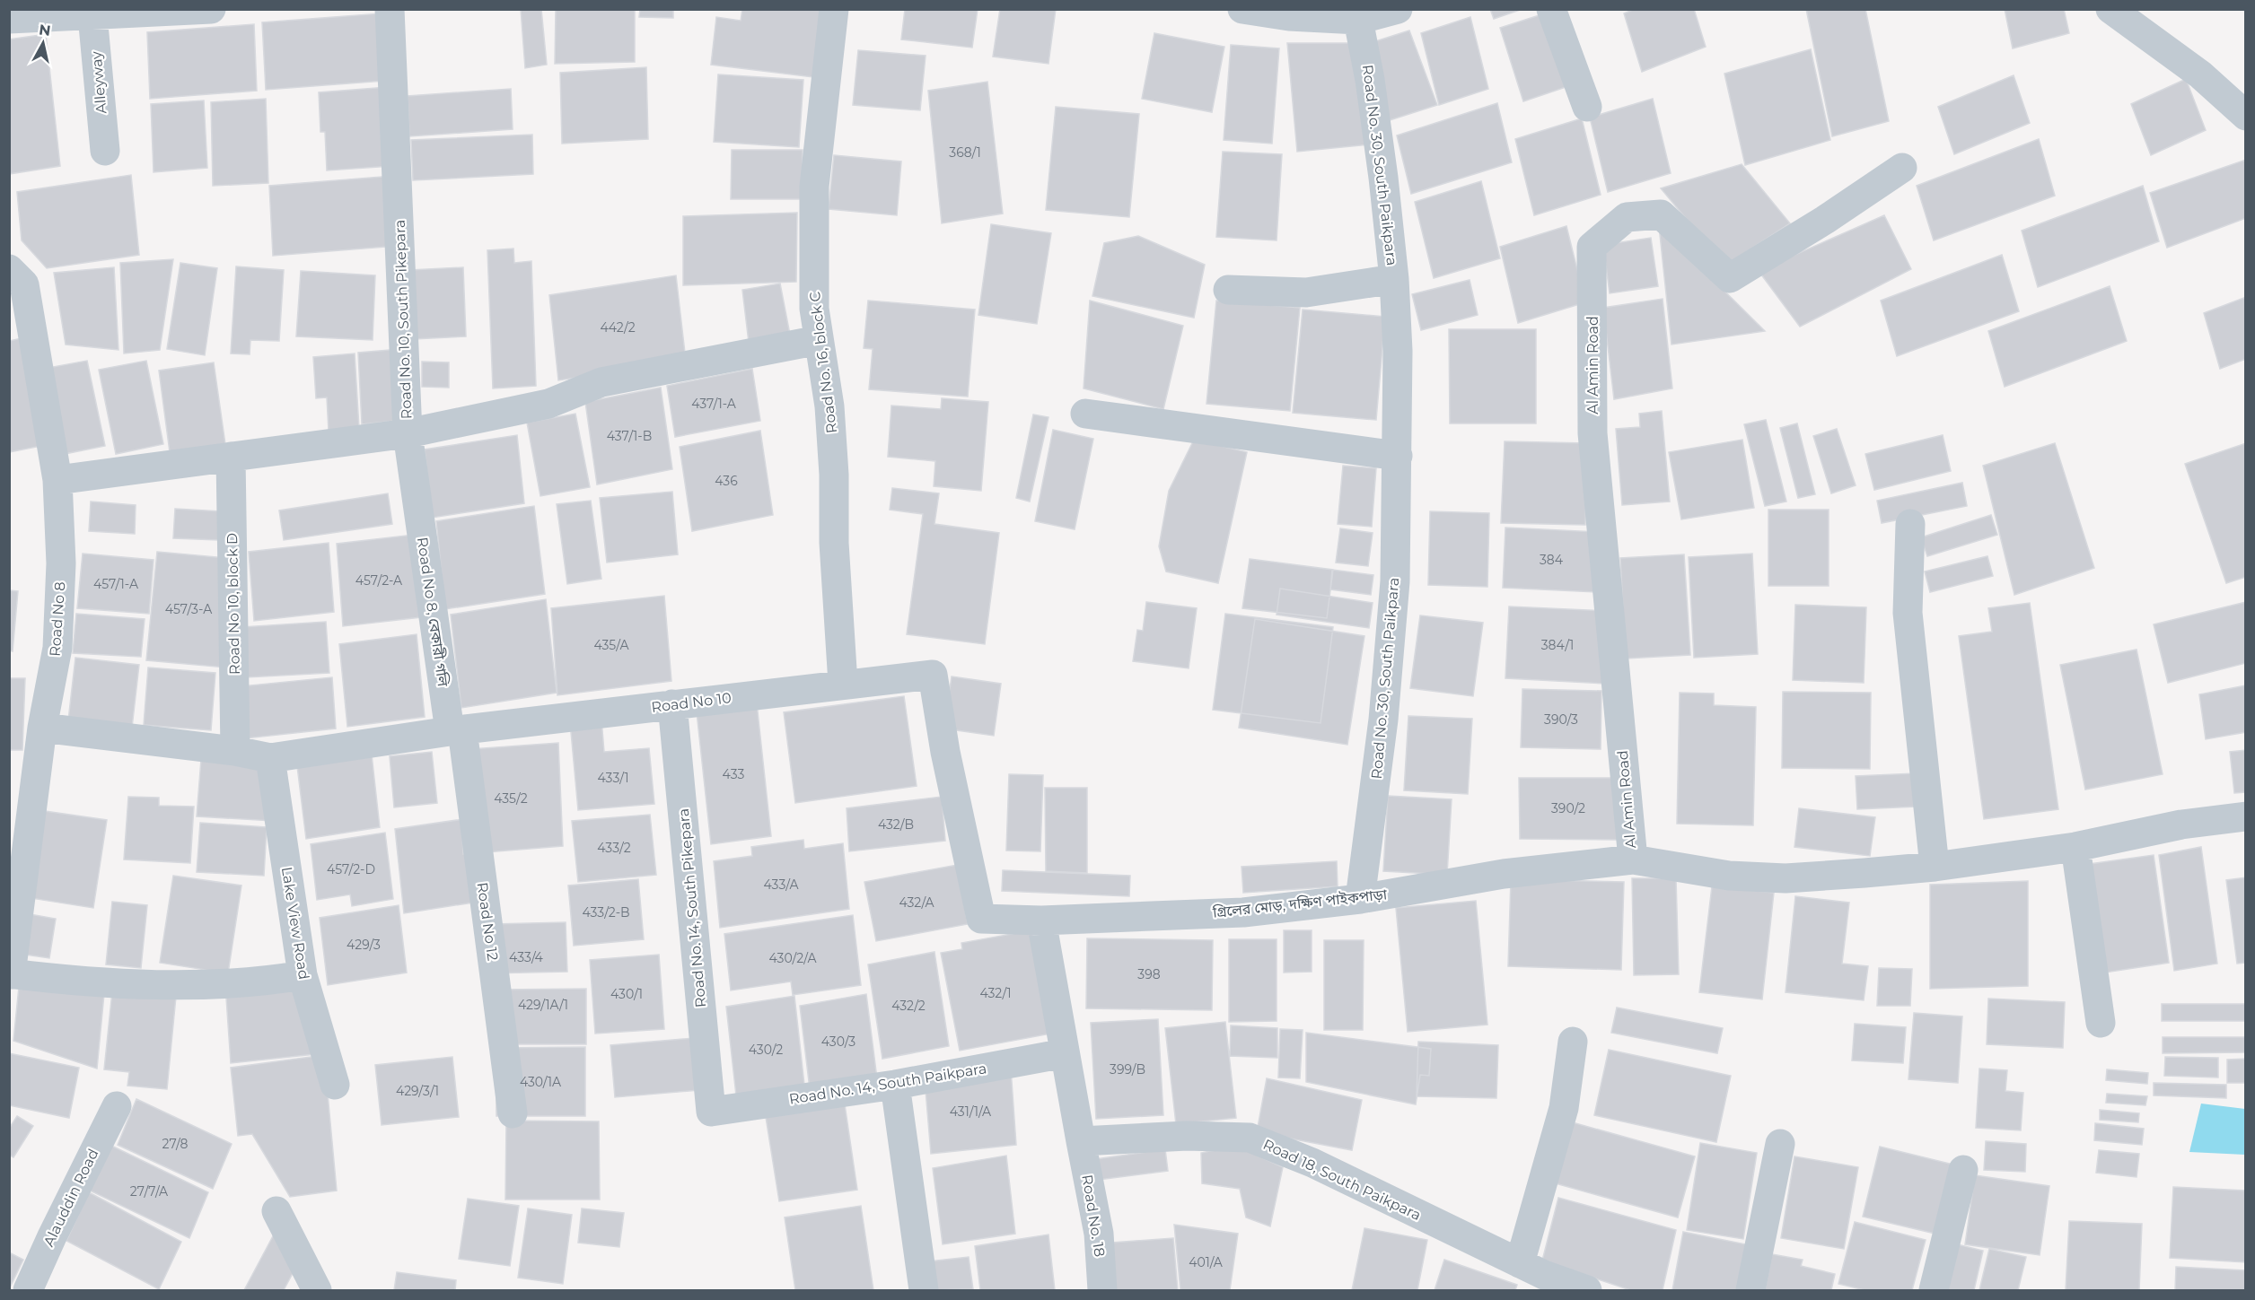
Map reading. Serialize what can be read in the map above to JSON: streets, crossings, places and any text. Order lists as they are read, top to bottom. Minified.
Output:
{"streets":{"street":["Alleyway","Road No. 30, South Paikpara","Road No. 10, South Pikepara","Road No. 16, block C","Al Amin Road","Road No 10, block D","Road No 8, বেকারী গলি","Road No 8","Road No 10","গ্রিলের মোড়, দক্ষিণ পাইকপাড়া","Road No. 14, South Pikepara","Road No 12","Lake View Road","Road No. 14, South Paikpara","Road 18, South Paikpara","Alauddin Road","Road No. 18"]},"crossings":[["Road No. 30, South Paikpara","গ্রিলের মোড়, দক্ষিণ পাইকপাড়া"],["Road No. 10, South Pikepara","Road No. 16, block C"],["Road No. 10, South Pikepara","Road No 8, বেকারী গলি"],["Road No. 16, block C","Road No 10"],["Al Amin Road","গ্রিলের মোড়, দক্ষিণ পাইকপাড়া"],["Road No 8, বেকারী গলি","Road No 10"],["Road No 8, বেকারী গলি","Road No 12"],["Road No 10","গ্রিলের মোড়, দক্ষিণ পাইকপাড়া"],["Road No 10","Road No. 14, South Pikepara"],["Road No 10","Road No 12"],["Road No. 14, South Pikepara","Road No. 14, South Paikpara"],["Road 18, South Paikpara","Road No. 18"]],"house_numbers":["368/1","442/2","437/1-A","437/1-B","436","384","457/2-A","457/1-A","457/3-A","435/A","384/1","390/3","433","433/1","435/2","390/2","432/B","433/2","457/2-D","433/A","432/A","433/2-B","429/3","433/4","430/2/A","398","432/1","430/1","429/1A/1","432/2","430/3","430/2","399/B","430/1A","429/3/1","431/1/A","27/8","27/7/A","401/A"],"north":"top"}
